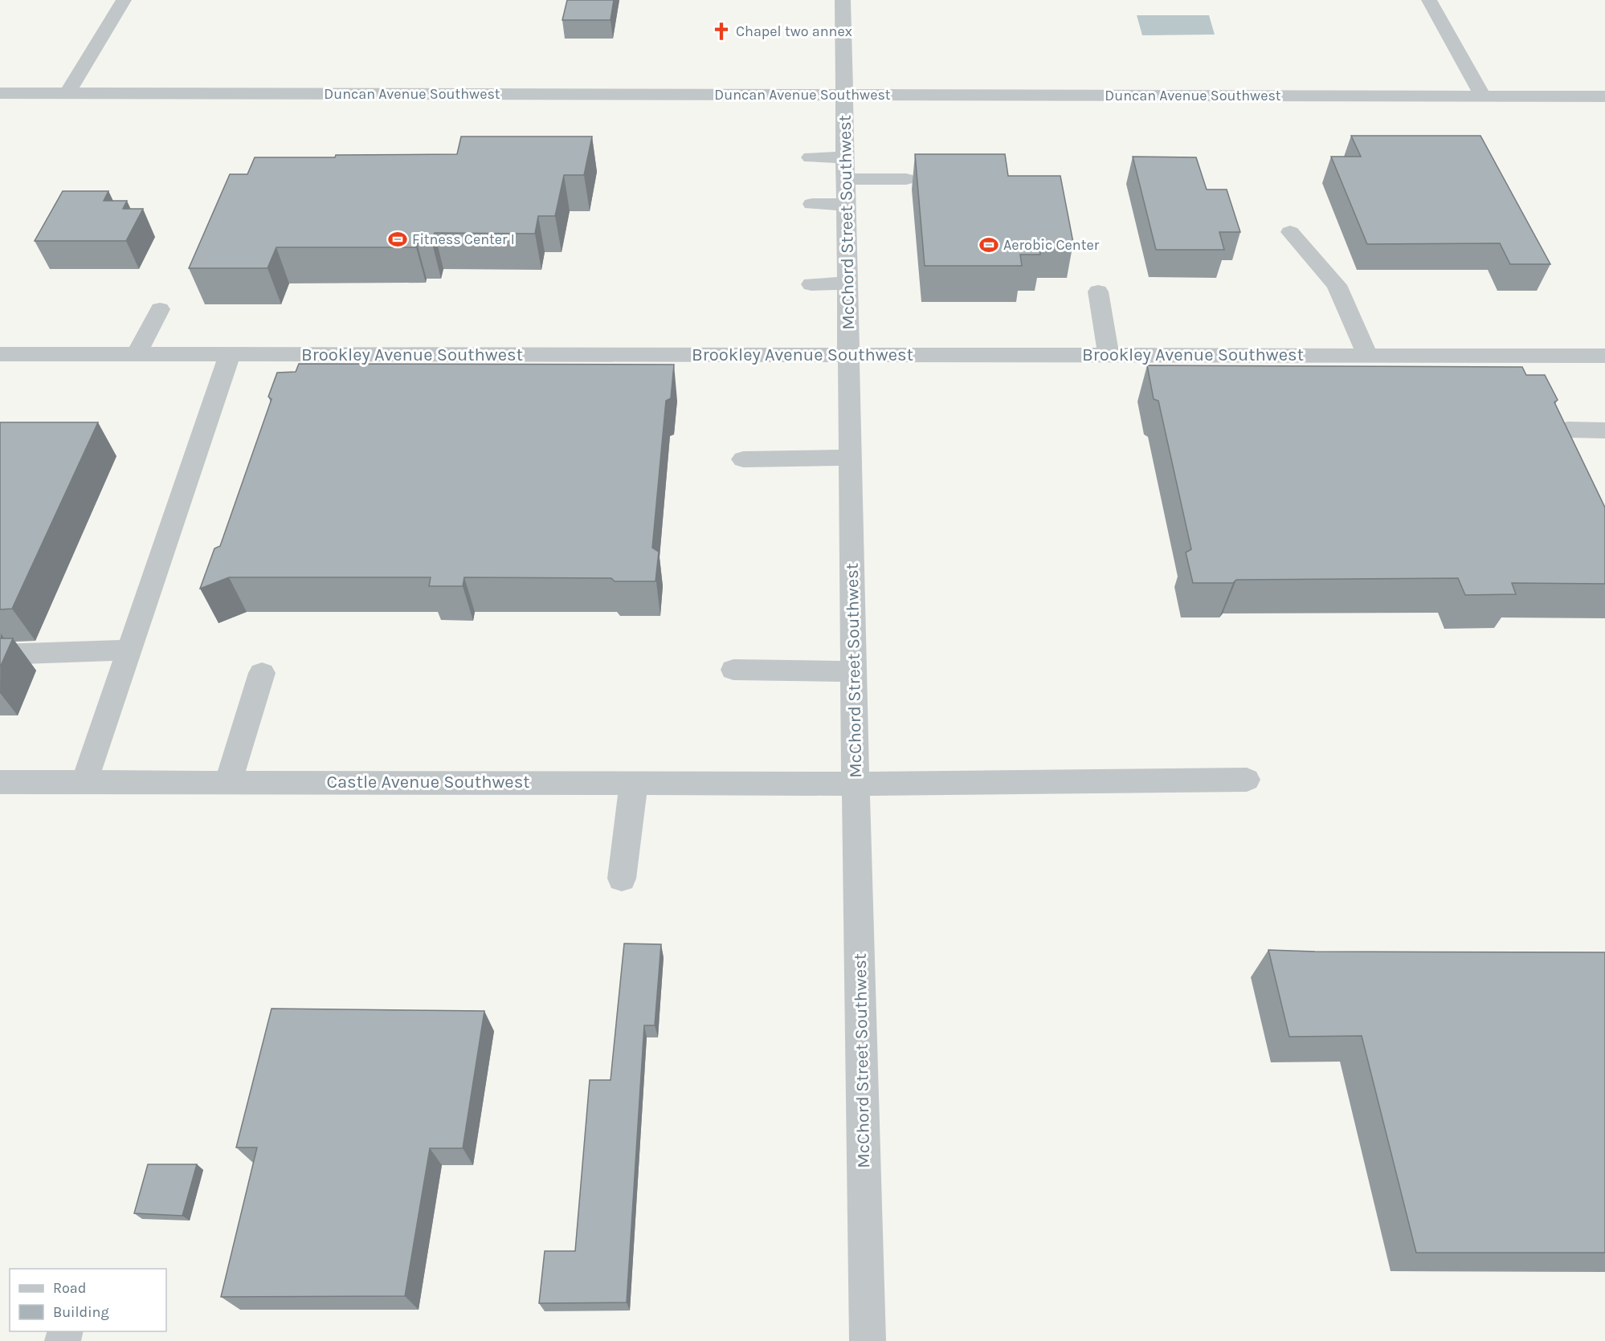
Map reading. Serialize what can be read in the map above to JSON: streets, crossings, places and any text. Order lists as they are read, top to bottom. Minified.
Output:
{"streets":{"street":["Duncan Avenue Southwest","McChord Street Southwest","Brookley Avenue Southwest","Castle Avenue Southwest"]},"crossings":[["Duncan Avenue Southwest","McChord Street Southwest"],["McChord Street Southwest","Brookley Avenue Southwest"],["McChord Street Southwest","Castle Avenue Southwest"]],"places":{"church":["Chapel two annex"],"sports":["Fitness Center I","Aerobic Center"]},"legend":["Road","Building"]}
